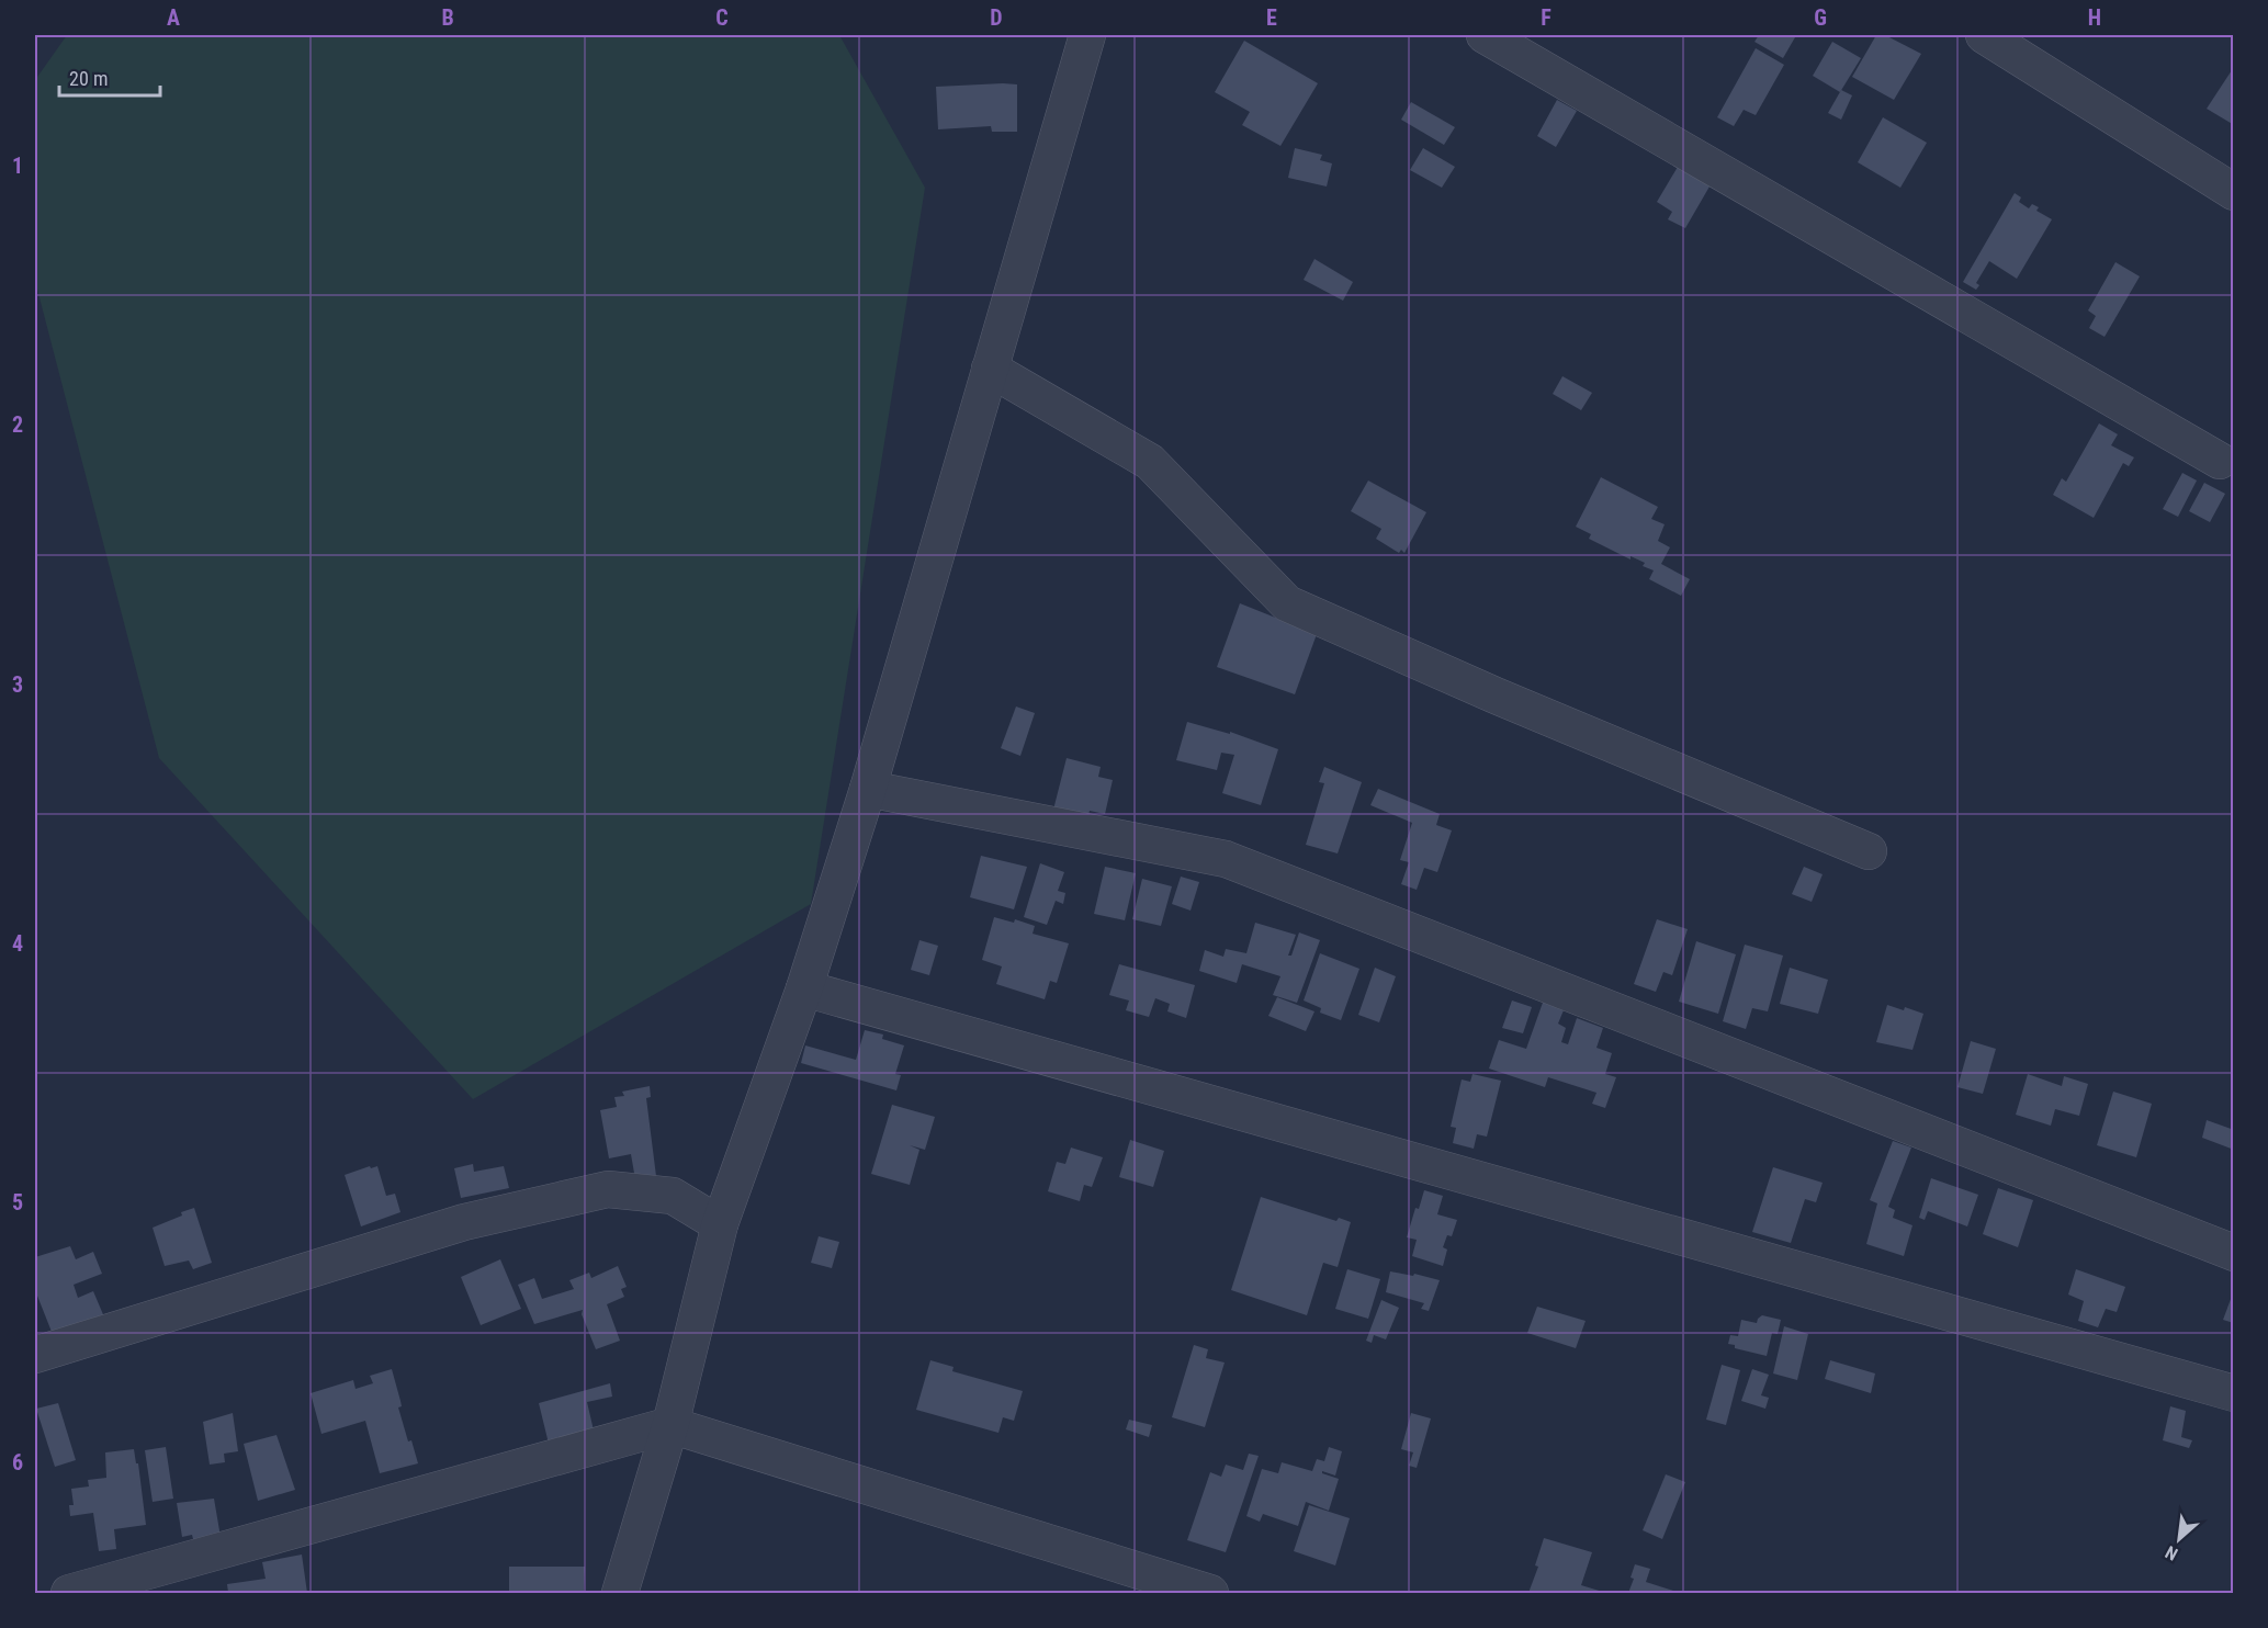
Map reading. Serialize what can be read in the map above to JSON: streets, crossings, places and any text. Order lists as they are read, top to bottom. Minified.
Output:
{"scale_bar":"20 m","north":"bottom left","grid":{"columns":["A","B","C","D","E","F","G","H"],"rows":["1","2","3","4","5","6"]}}
